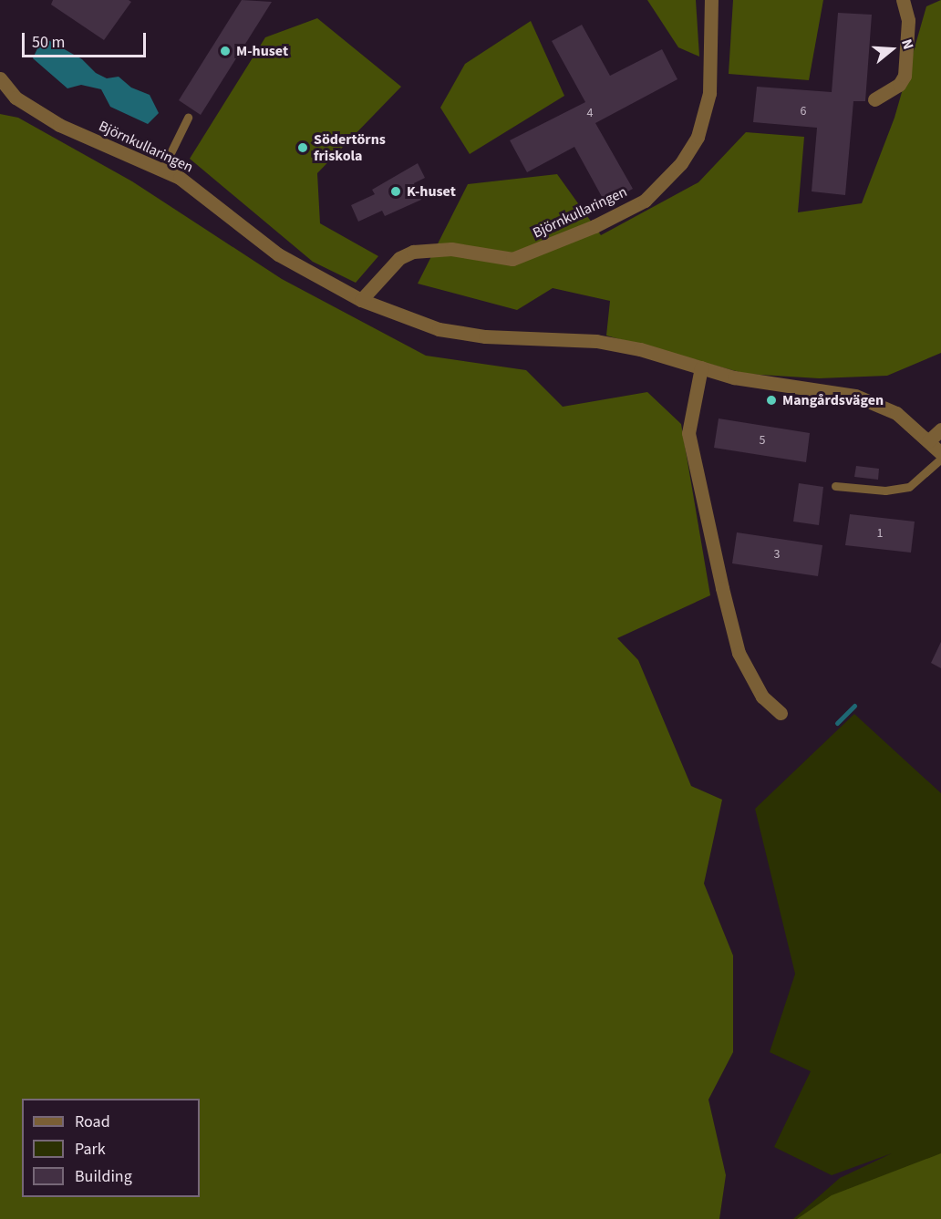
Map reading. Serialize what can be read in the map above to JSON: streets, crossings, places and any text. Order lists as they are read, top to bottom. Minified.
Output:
{"streets":{"street":["Björnkullaringen"]},"places":["M-huset","Södertörns friskola","K-huset","Mangårdsvägen"],"house_numbers":["6","4","5","1","3"],"legend":["Road","Park","Building"],"scale_bar":"50 m","north":"right"}
